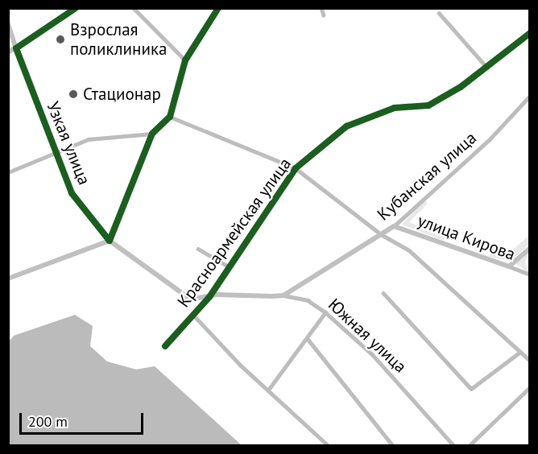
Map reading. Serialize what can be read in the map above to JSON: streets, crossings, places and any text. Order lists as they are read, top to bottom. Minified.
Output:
{"streets":{"main road":["Узкая улица","Кубанская улица","улица Кирова","Южная улица"],"street":["Красноармейская улица"]},"crossings":[["Узкая улица","Красноармейская улица"],["Узкая улица","Южная улица"],["Кубанская улица","улица Кирова"],["Кубанская улица","Южная улица"],["Красноармейская улица","Южная улица"]],"places":["Взрослая поликлиника","Стационар"],"scale_bar":"200 m"}
